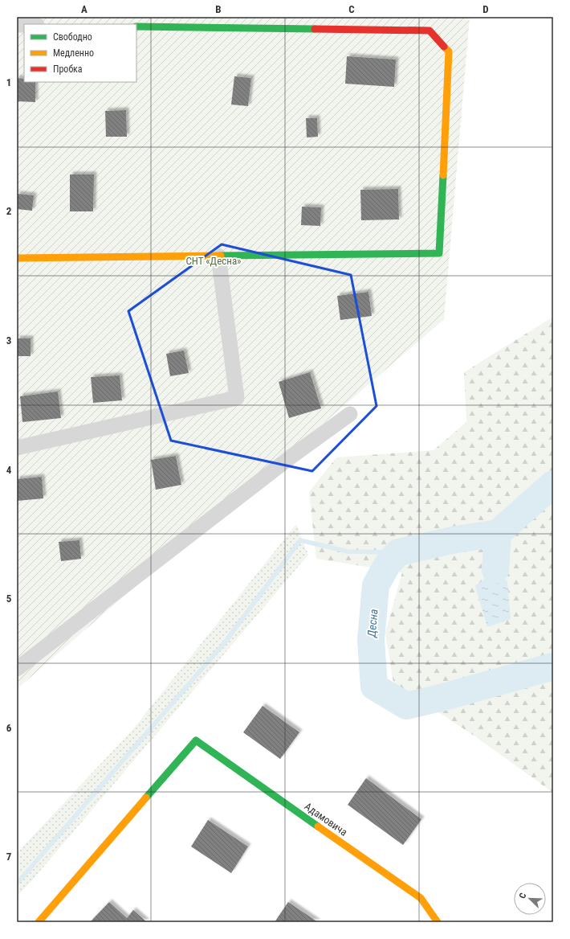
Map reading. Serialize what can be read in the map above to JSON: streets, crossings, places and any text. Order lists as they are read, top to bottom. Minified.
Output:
{"streets":{"street":["Адамовича"]},"water":["Десна"],"parks":["СНТ «Десна»"],"legend":["Свободно","Медленно","Пробка"],"north":"top left","grid":{"columns":["A","B","C","D"],"rows":["1","2","3","4","5","6","7"]}}
